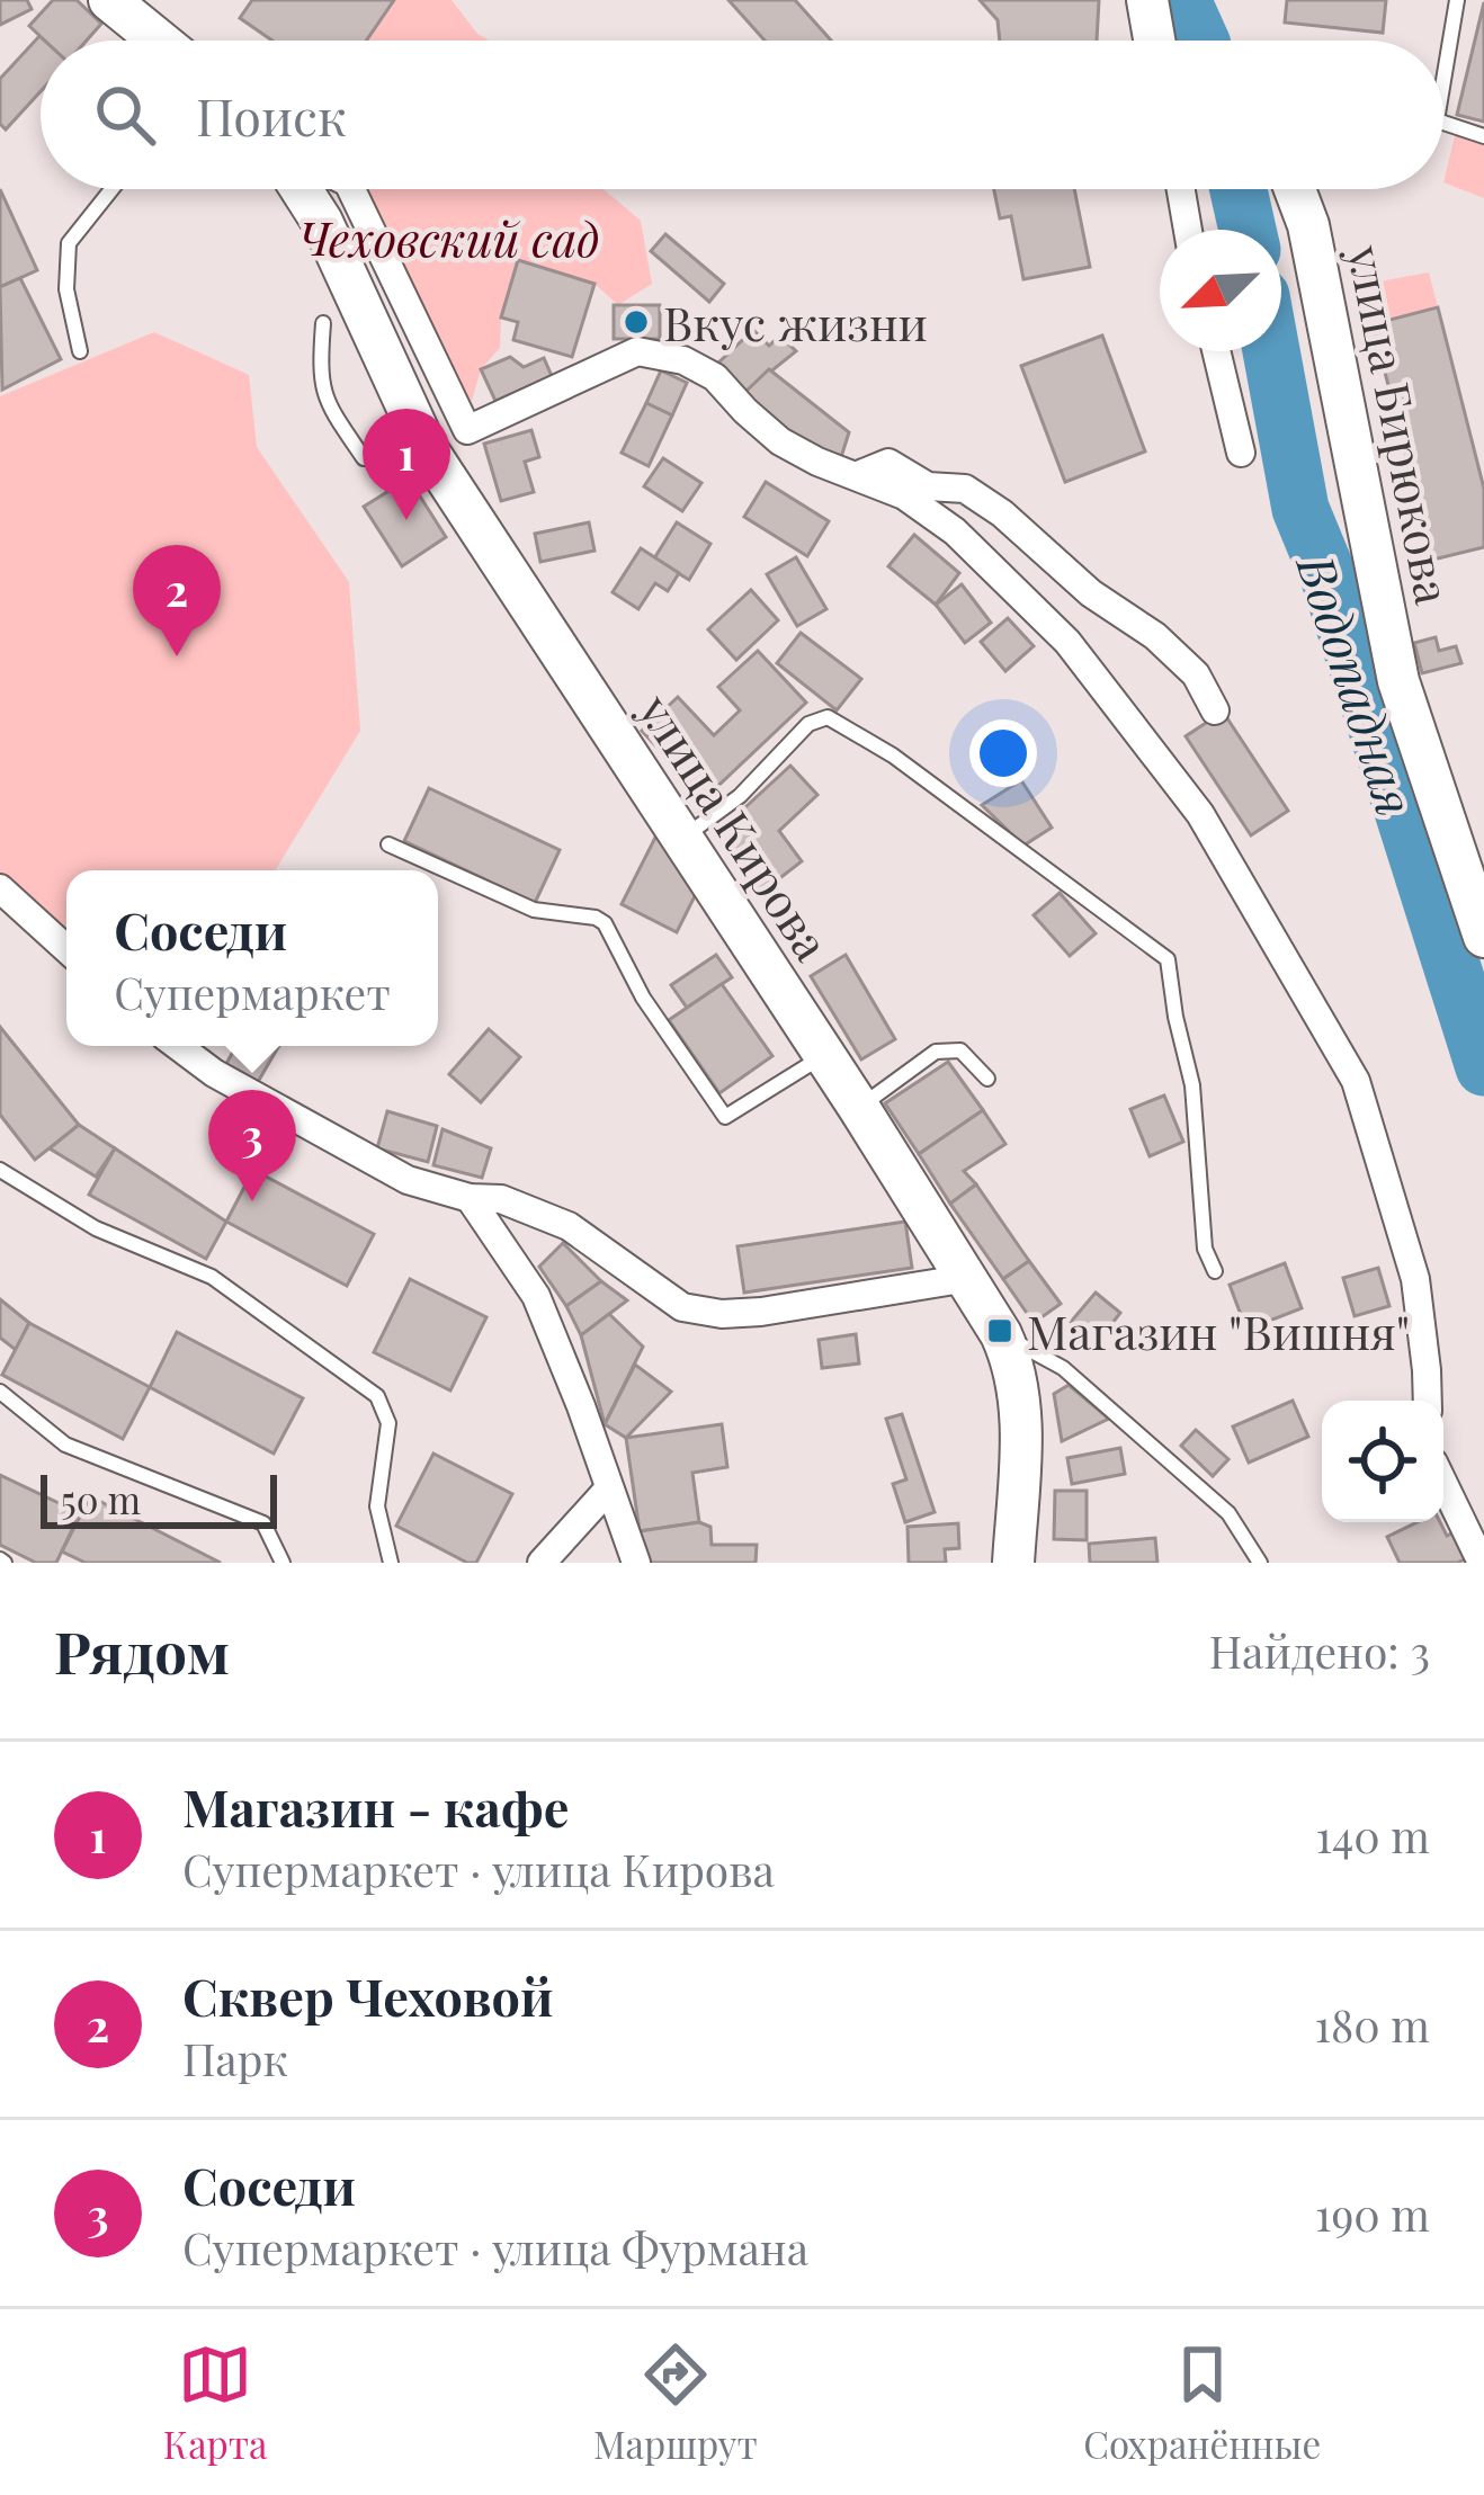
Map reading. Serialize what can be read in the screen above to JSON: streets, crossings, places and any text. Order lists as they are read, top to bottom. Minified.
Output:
{"streets":{"main road":["улица Бирюкова","улица Кирова"]},"water":["Водопадная"],"parks":["Чеховский сад"],"places":{"other":["Вкус жизни"],"transit":["Магазин \"Вишня\""]},"scale_bar":"50 m","north":"bottom left","page":{"search":"Поиск","pins":["1","2","3"],"popup":["Соседи","Супермаркет"],"scale":"50 m","heading":["Рядом","Найдено: 3"],"list":[{"mark":"1","name":"Магазин - кафе","note":"Супермаркет · улица Кирова","value":"140 m"},{"mark":"2","name":"Сквер Чеховой","note":"Парк","value":"180 m"},{"mark":"3","name":"Соседи","note":"Супермаркет · улица Фурмана","value":"190 m"}],"nav":["Карта","Маршрут","Сохранённые"]}}
